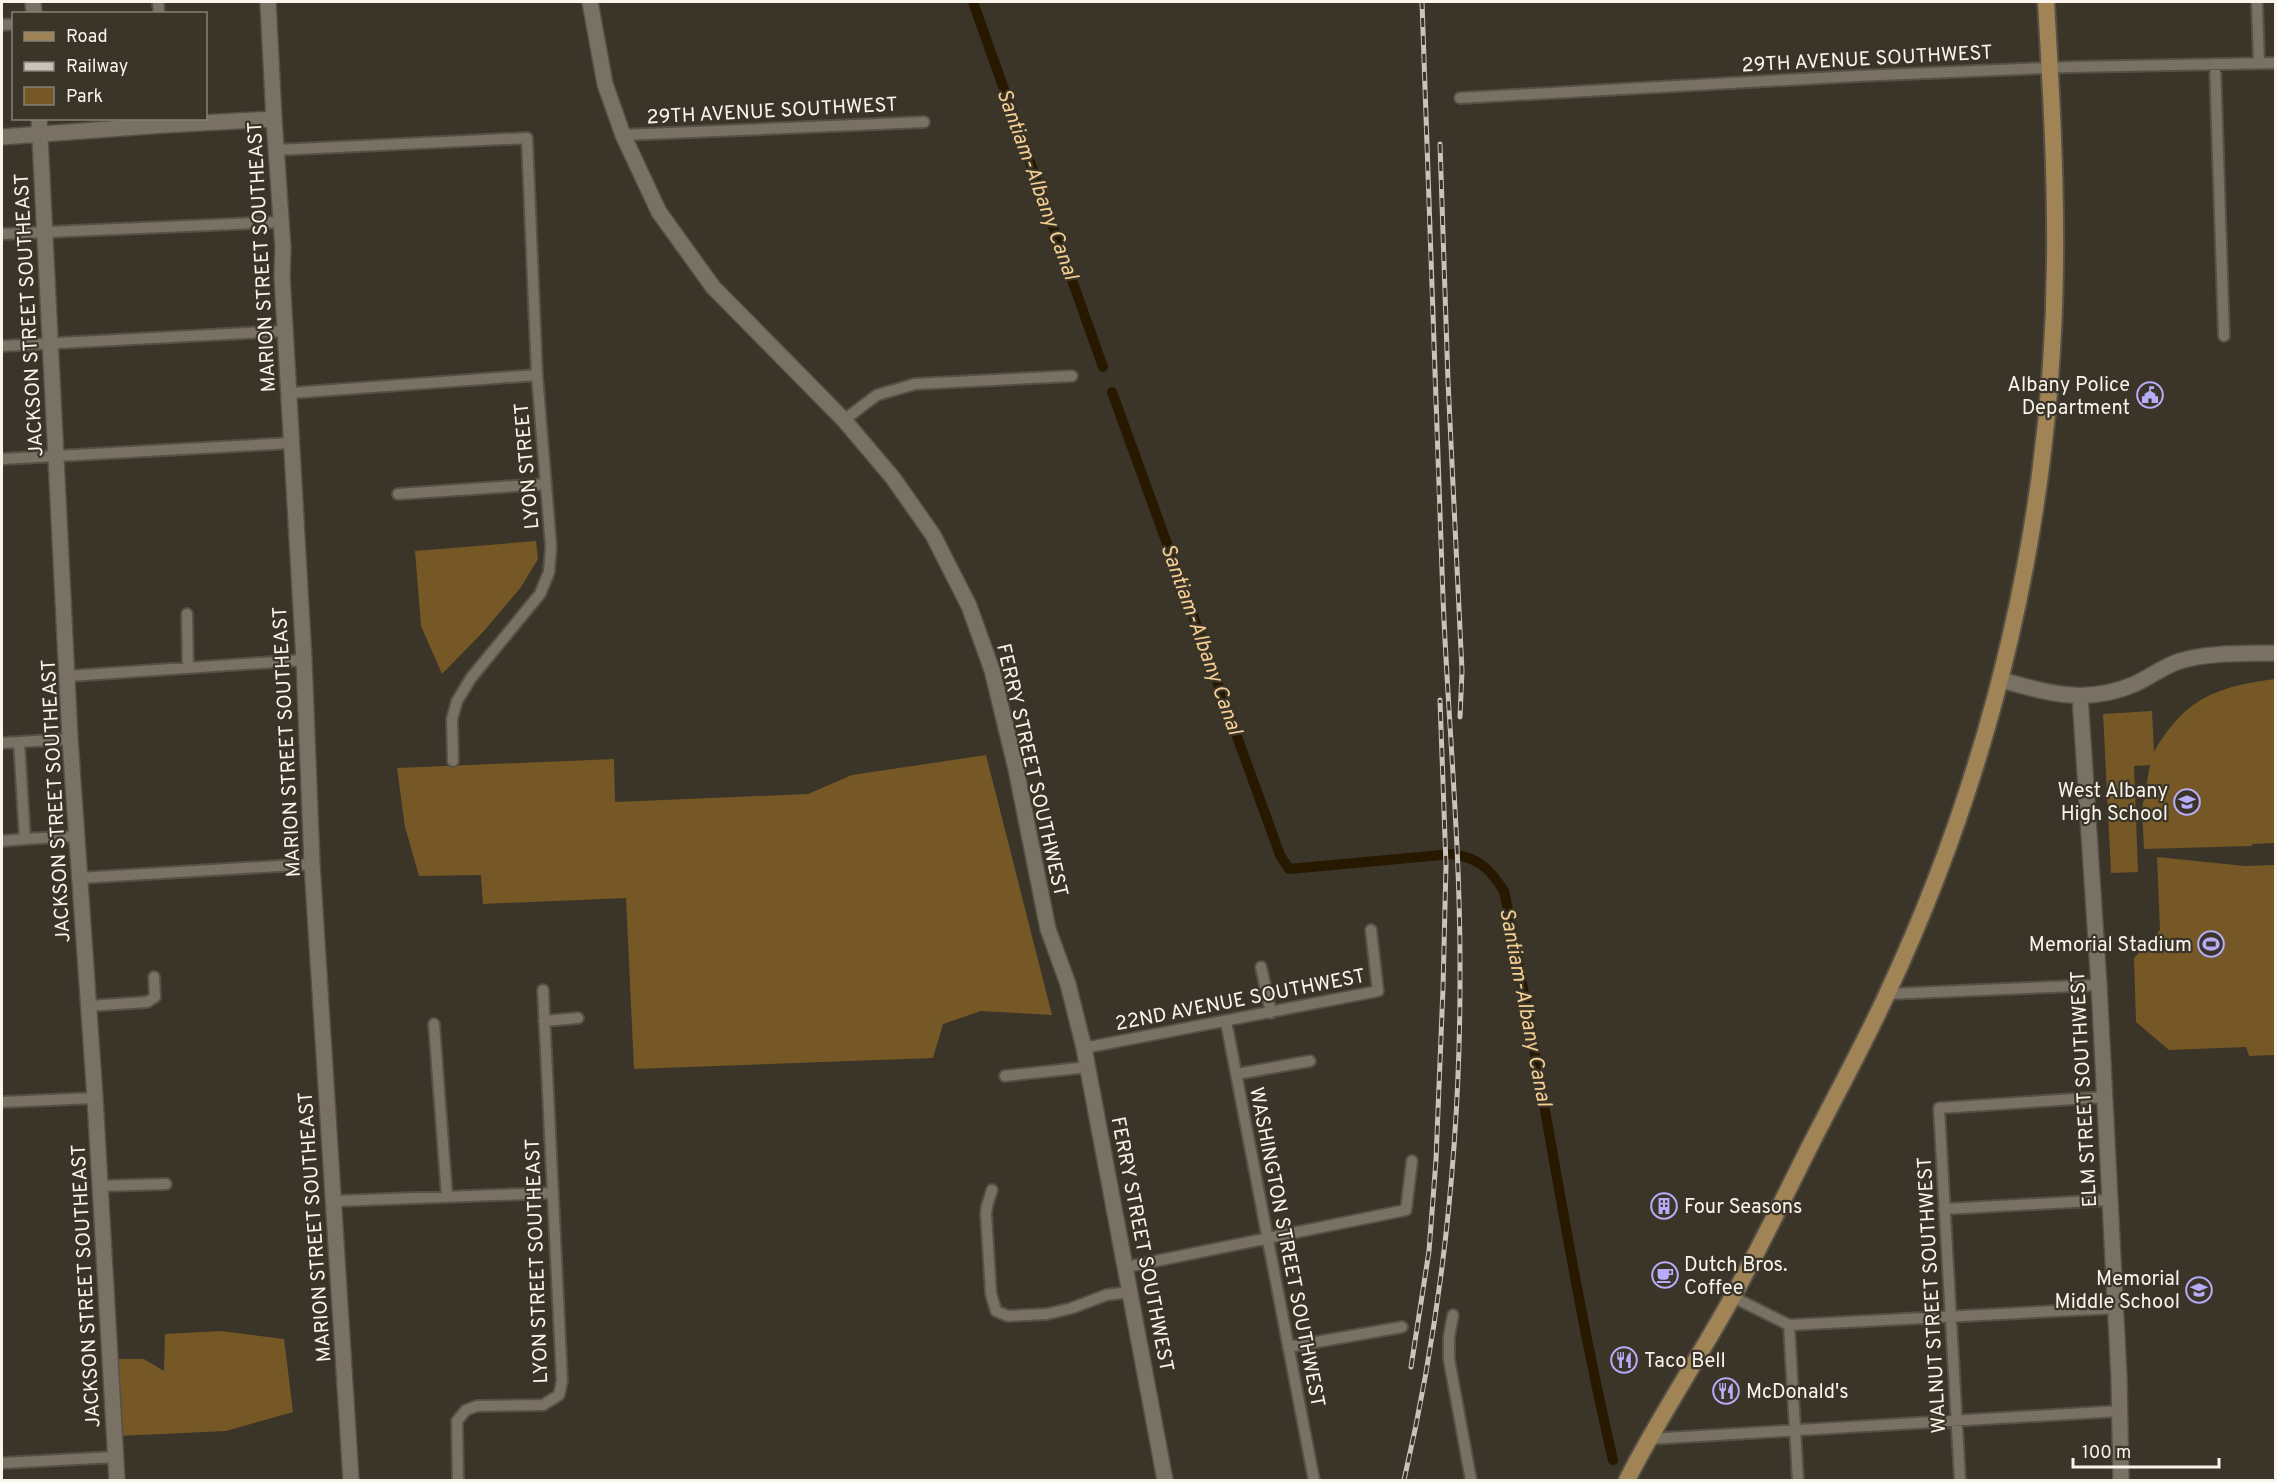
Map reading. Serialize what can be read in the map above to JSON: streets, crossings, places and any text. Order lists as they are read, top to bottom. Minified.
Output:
{"streets":{"street":["29TH AVENUE SOUTHWEST","MARION STREET SOUTHEAST","JACKSON STREET SOUTHEAST","LYON STREET","FERRY STREET SOUTHWEST","22ND AVENUE SOUTHWEST","ELM STREET SOUTHWEST","WASHINGTON STREET SOUTHWEST","LYON STREET SOUTHEAST","WALNUT STREET SOUTHWEST"]},"crossings":[["29TH AVENUE SOUTHWEST","FERRY STREET SOUTHWEST"],["MARION STREET SOUTHEAST","LYON STREET"],["FERRY STREET SOUTHWEST","22ND AVENUE SOUTHWEST"],["22ND AVENUE SOUTHWEST","WASHINGTON STREET SOUTHWEST"],["ELM STREET SOUTHWEST","WALNUT STREET SOUTHWEST"]],"water":["Santiam-Albany Canal"],"places":{"public building":["Albany Police Department"],"school or university":["West Albany High School","Memorial Middle School"],"sports":["Memorial Stadium"],"building":["Four Seasons"],"cafe":["Dutch Bros. Coffee"],"restaurant":["Taco Bell","McDonald's"]},"legend":["Road","Railway","Park"],"scale_bar":"100 m"}
